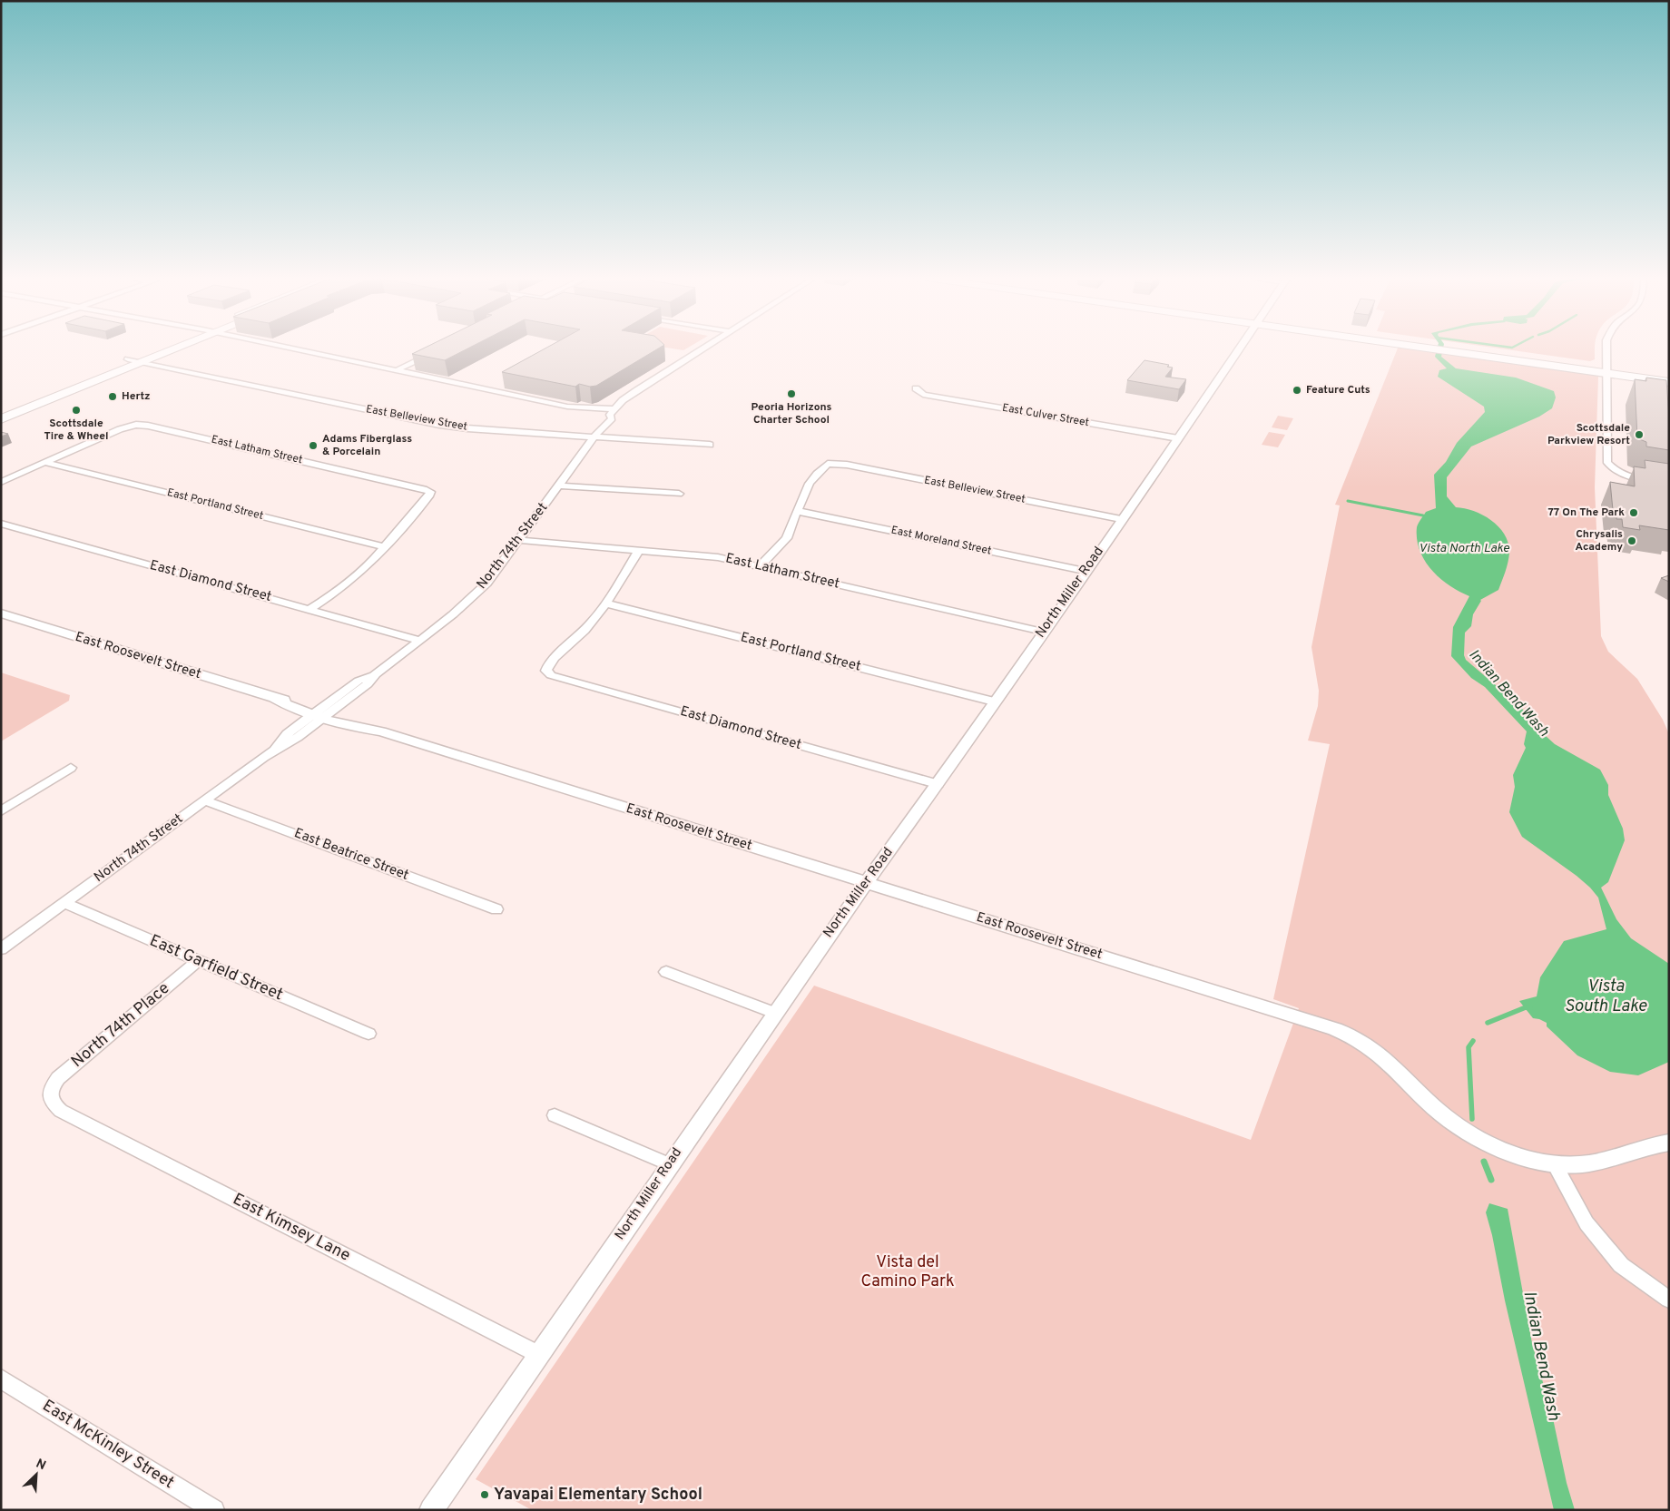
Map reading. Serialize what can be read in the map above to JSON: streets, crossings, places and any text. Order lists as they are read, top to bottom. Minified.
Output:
{"streets":{"street":["East Culver Street","East Belleview Street","East Latham Street","East Portland Street","East Moreland Street","North 74th Street","East Diamond Street","North Miller Road","East Roosevelt Street","East Beatrice Street","East Garfield Street","North 74th Place","East Kimsey Lane","East McKinley Street"]},"crossings":[["East Culver Street","North Miller Road"],["East Belleview Street","East Moreland Street"],["East Belleview Street","North 74th Street"],["East Belleview Street","North Miller Road"],["East Latham Street","East Portland Street"],["East Latham Street","North 74th Street"],["East Latham Street","North Miller Road"],["East Portland Street","East Diamond Street"],["East Portland Street","North Miller Road"],["East Moreland Street","North Miller Road"],["North 74th Street","East Diamond Street"],["North 74th Street","East Roosevelt Street"],["North 74th Street","East Beatrice Street"],["North 74th Street","East Garfield Street"],["East Diamond Street","North Miller Road"],["North Miller Road","East Roosevelt Street"],["North Miller Road","East Kimsey Lane"],["East Garfield Street","North 74th Place"],["North 74th Place","East Kimsey Lane"]],"water":["Vista North Lake","Indian Bend Wash","Vista South Lake"],"parks":["Vista del Camino Park"],"places":["Feature Cuts","Peoria Horizons Charter School","Hertz","Scottsdale Tire & Wheel","Scottsdale Parkview Resort","Adams Fiberglass & Porcelain","77 On The Park","Chrysalis Academy","Yavapai Elementary School"],"north":"top right"}
